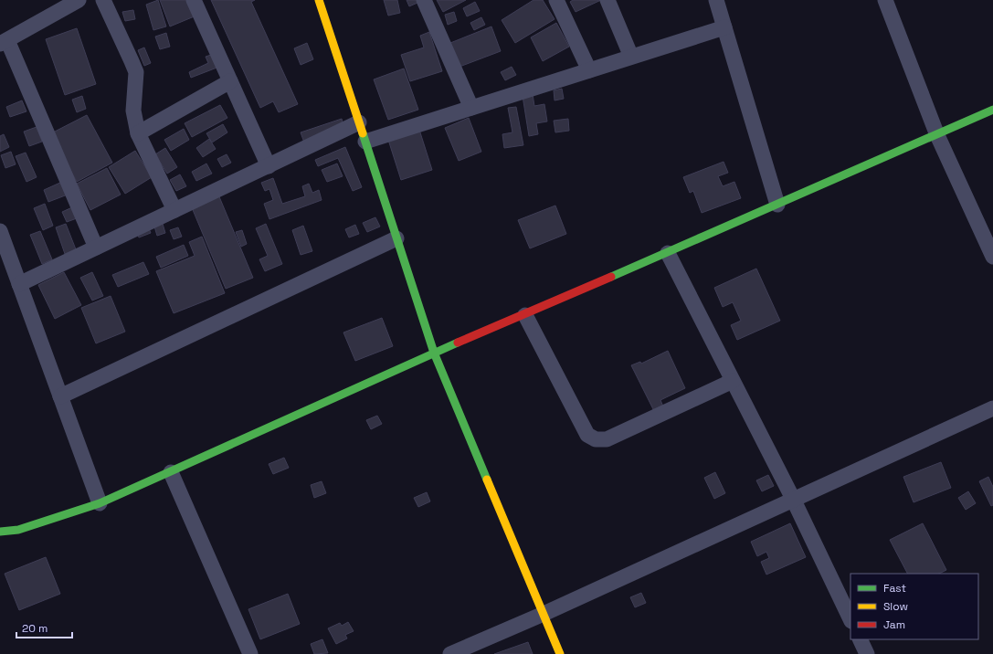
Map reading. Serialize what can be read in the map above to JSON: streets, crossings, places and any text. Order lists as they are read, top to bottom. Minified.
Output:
{"legend":["Fast","Slow","Jam"],"scale_bar":"20 m"}
